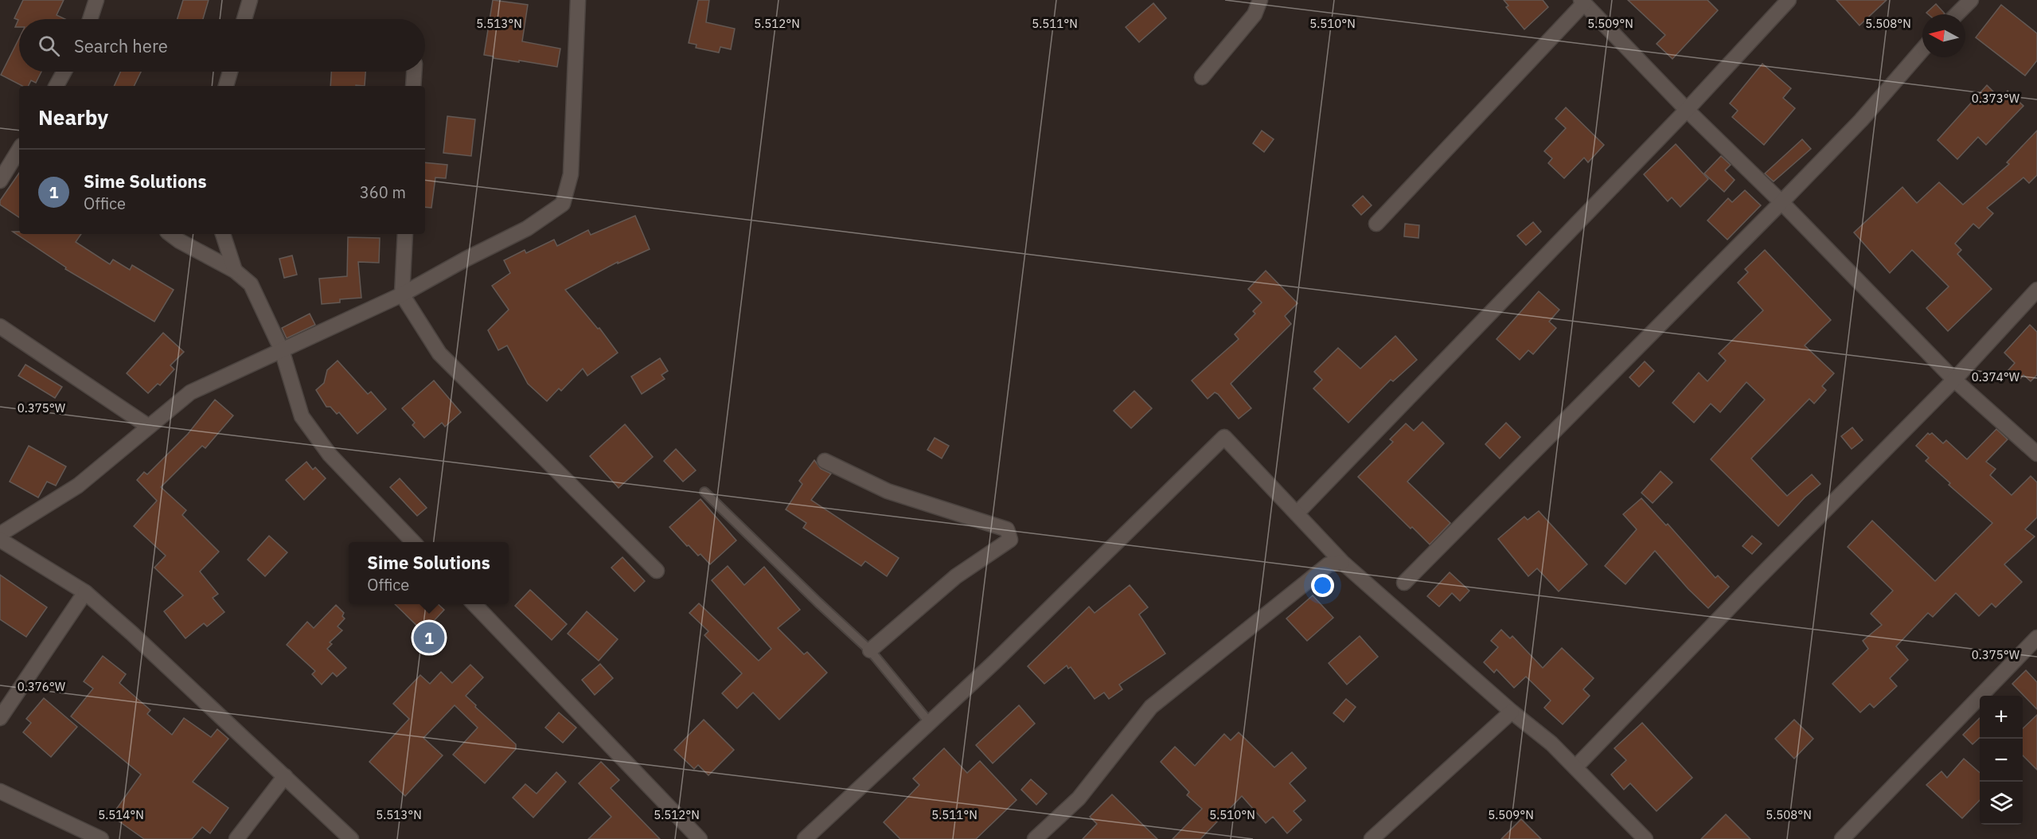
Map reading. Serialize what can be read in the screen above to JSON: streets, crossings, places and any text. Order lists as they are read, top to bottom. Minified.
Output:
{"north":"left","page":{"search":"Search here","heading":"Nearby","list":[{"mark":"1","name":"Sime Solutions","note":"Office","value":"360 m"}],"popup":["Sime Solutions","Office"],"pins":"1","map_buttons":["+","−"]},"coordinates":["5.513°N","5.512°N","5.511°N","5.510°N","5.509°N","5.508°N","0.373°W","0.374°W","0.375°W","0.376°W","5.514°N"]}
